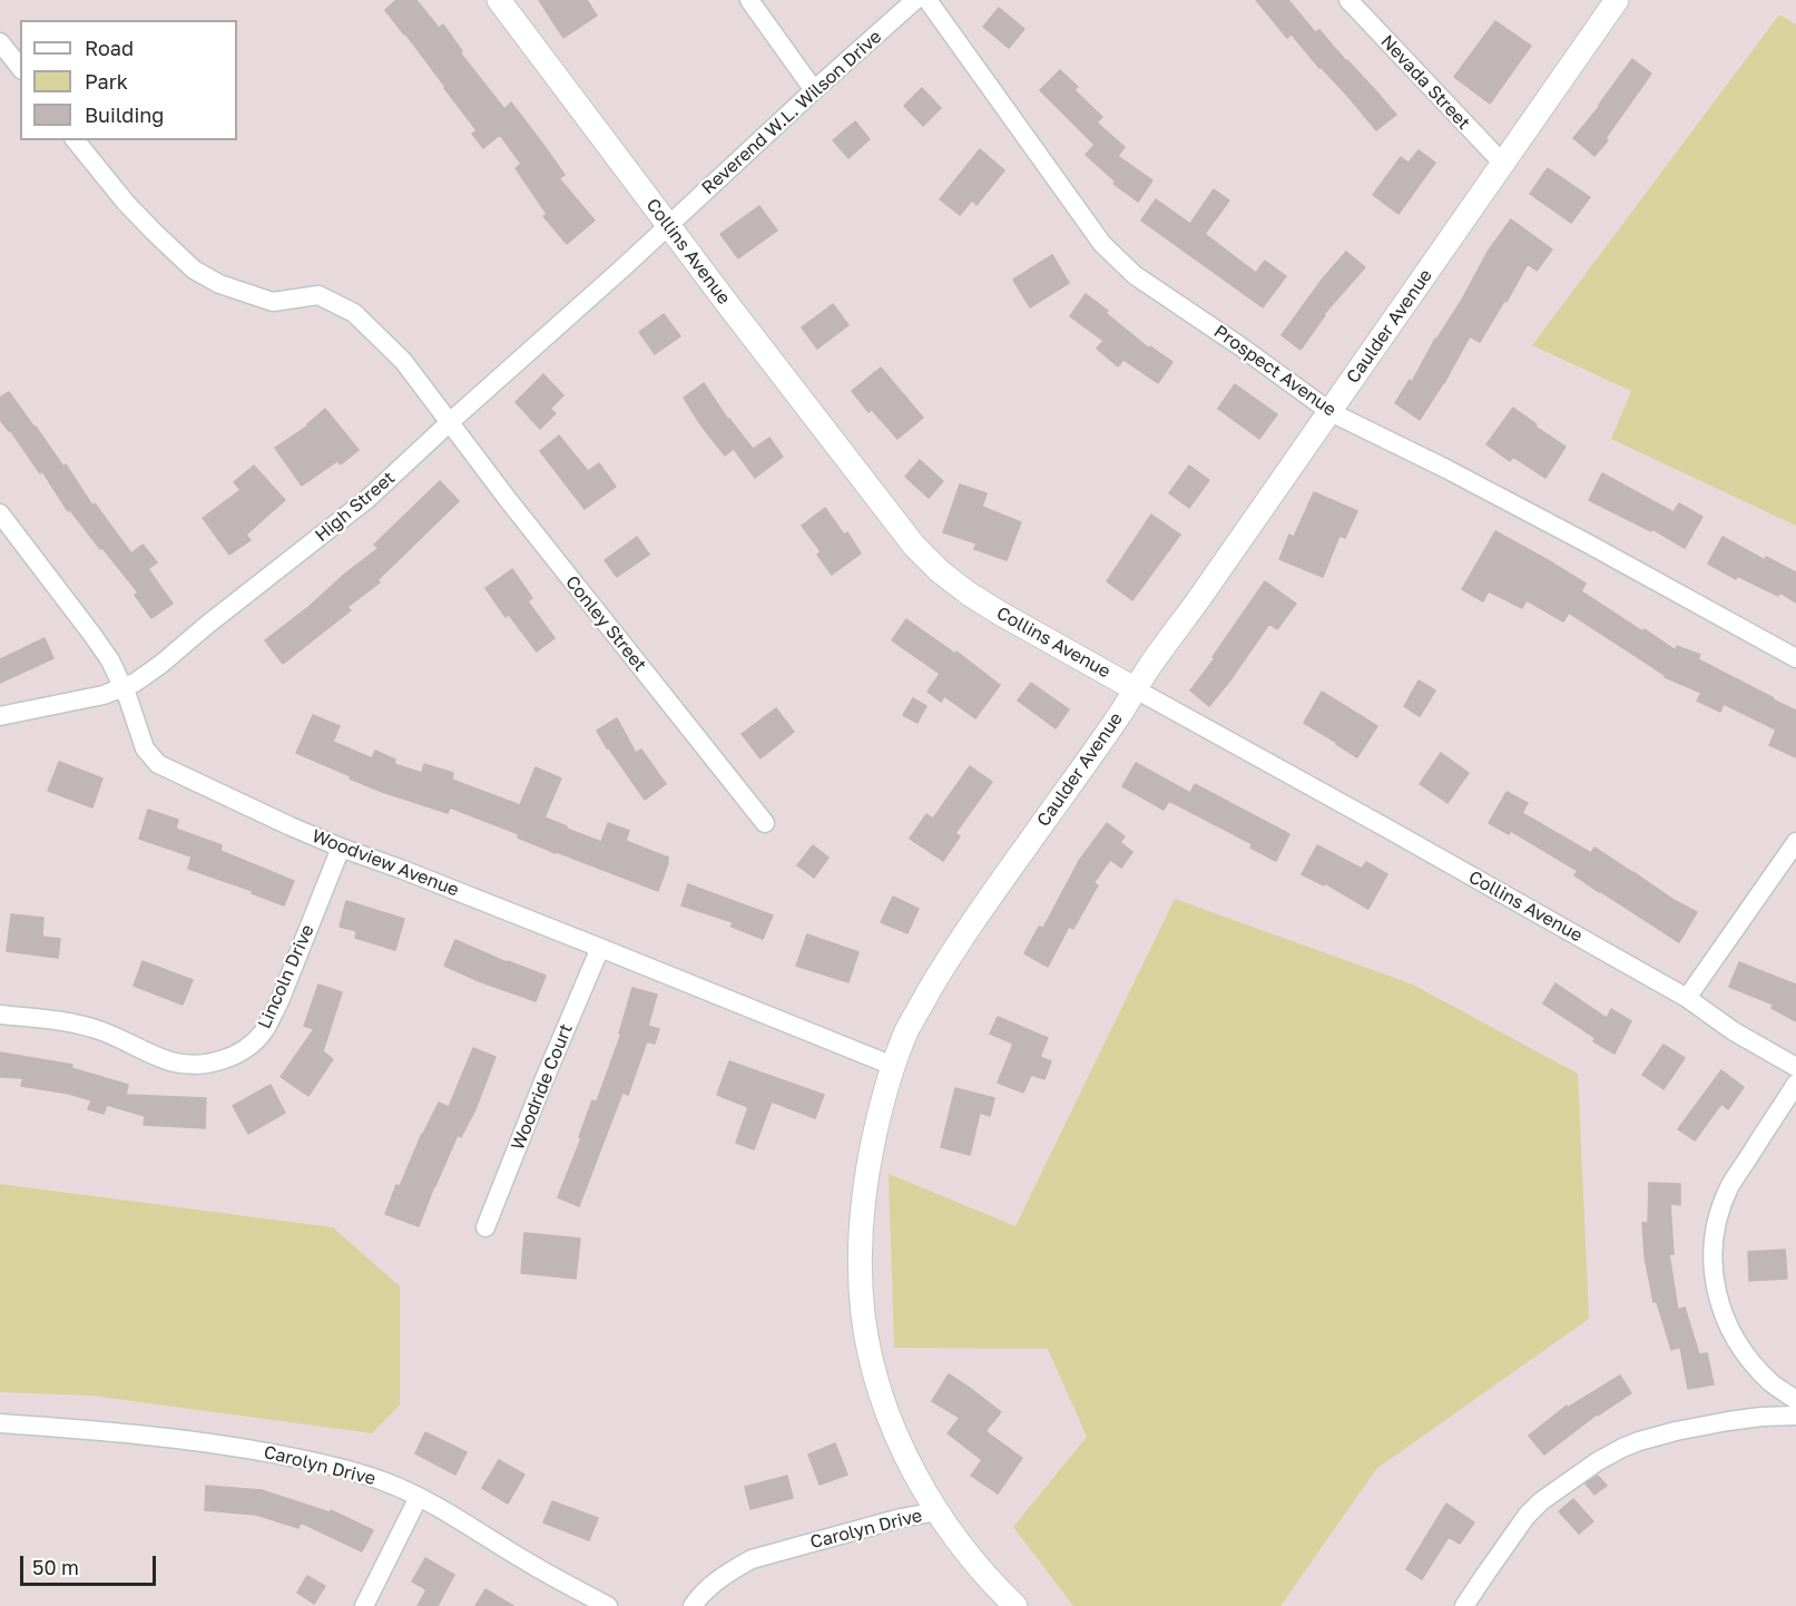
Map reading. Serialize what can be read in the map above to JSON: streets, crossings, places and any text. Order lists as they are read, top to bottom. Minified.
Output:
{"streets":{"street":["Nevada Street","Reverend W.L. Wilson Drive","Collins Avenue","Caulder Avenue","Prospect Avenue","High Street","Conley Street","Woodview Avenue","Lincoln Drive","Woodride Court","Carolyn Drive"]},"crossings":[["Nevada Street","Caulder Avenue"],["Reverend W.L. Wilson Drive","Collins Avenue"],["Reverend W.L. Wilson Drive","High Street"],["Collins Avenue","Caulder Avenue"],["Collins Avenue","High Street"],["Caulder Avenue","Prospect Avenue"],["Caulder Avenue","Woodview Avenue"],["Caulder Avenue","Carolyn Drive"],["High Street","Conley Street"],["High Street","Woodview Avenue"],["Woodview Avenue","Lincoln Drive"],["Woodview Avenue","Woodride Court"]],"legend":["Road","Park","Building"],"scale_bar":"50 m"}
